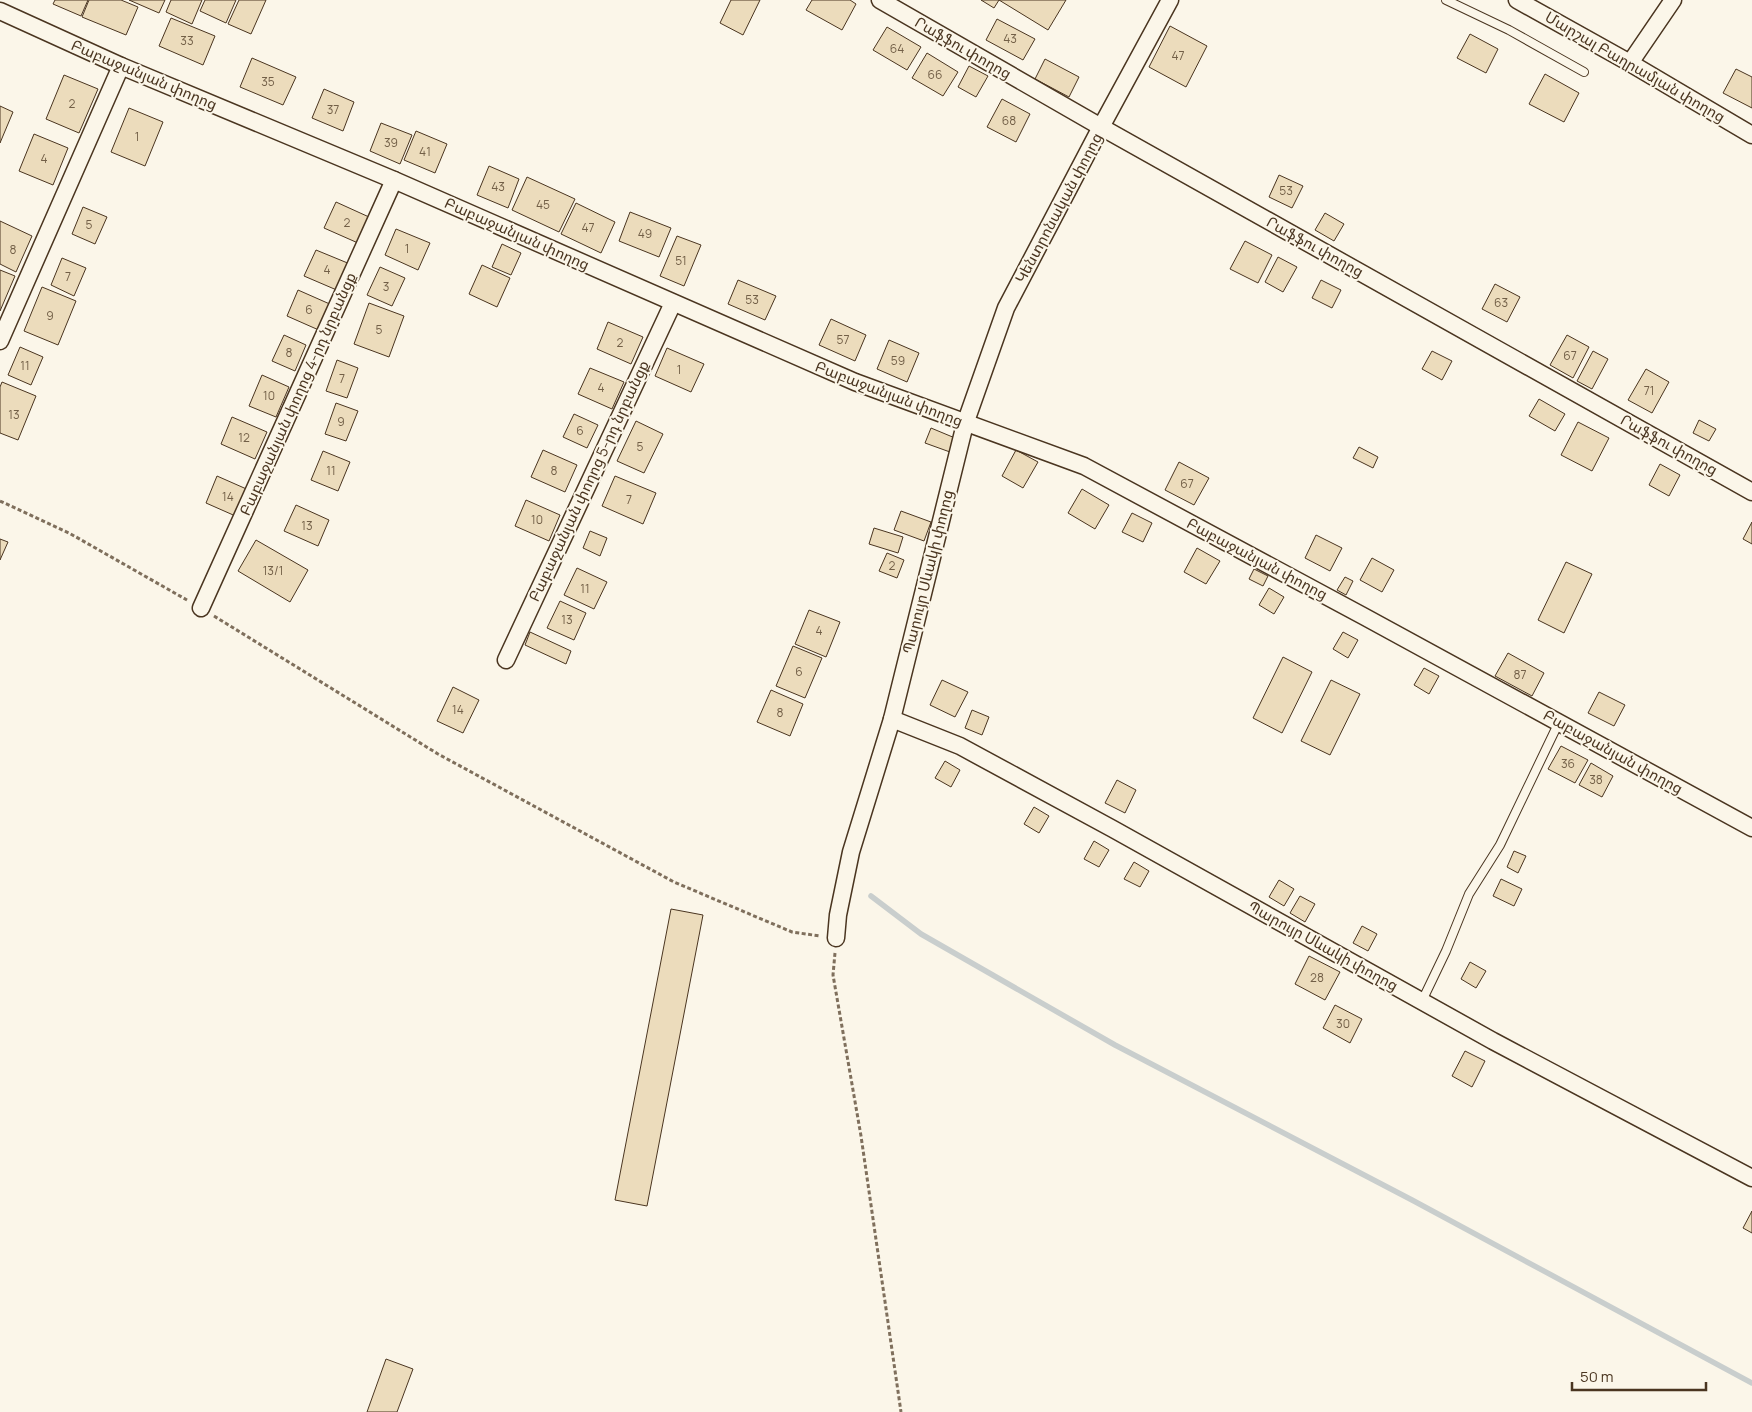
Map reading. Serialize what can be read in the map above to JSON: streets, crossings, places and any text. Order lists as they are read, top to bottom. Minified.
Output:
{"streets":{"street":["Րաֆֆու փողոց","Մարշալ Բաղրամյան փողոց","Բաբաջանյան փողոց","Կենտրոնական փողոց","Բաբաջանյան փողոց 4-րդ նրբանցք","Բաբաջանյան փողոց 5-րդ նրբանցք","Պարույր Սևակի փողոց"]},"crossings":[["Րաֆֆու փողոց","Կենտրոնական փողոց"],["Բաբաջանյան փողոց","Կենտրոնական փողոց"],["Բաբաջանյան փողոց","Բաբաջանյան փողոց 4-րդ նրբանցք"],["Բաբաջանյան փողոց","Բաբաջանյան փողոց 5-րդ նրբանցք"],["Բաբաջանյան փողոց","Պարույր Սևակի փողոց"],["Կենտրոնական փողոց","Պարույր Սևակի փողոց"]],"house_numbers":["43","33","64","47","66","35","2","37","68","1","39","41","4","43","53","45","2","5","47","49","1","8","51","4","7","3","53","63","6","9","5","57","2","8","67","59","11","1","7","4","71","10","13","9","6","12","5","11","8","67","14","7","10","13","2","13/1","11","13","4","6","87","14","8","36","38","28","30"],"scale_bar":"50 m"}
